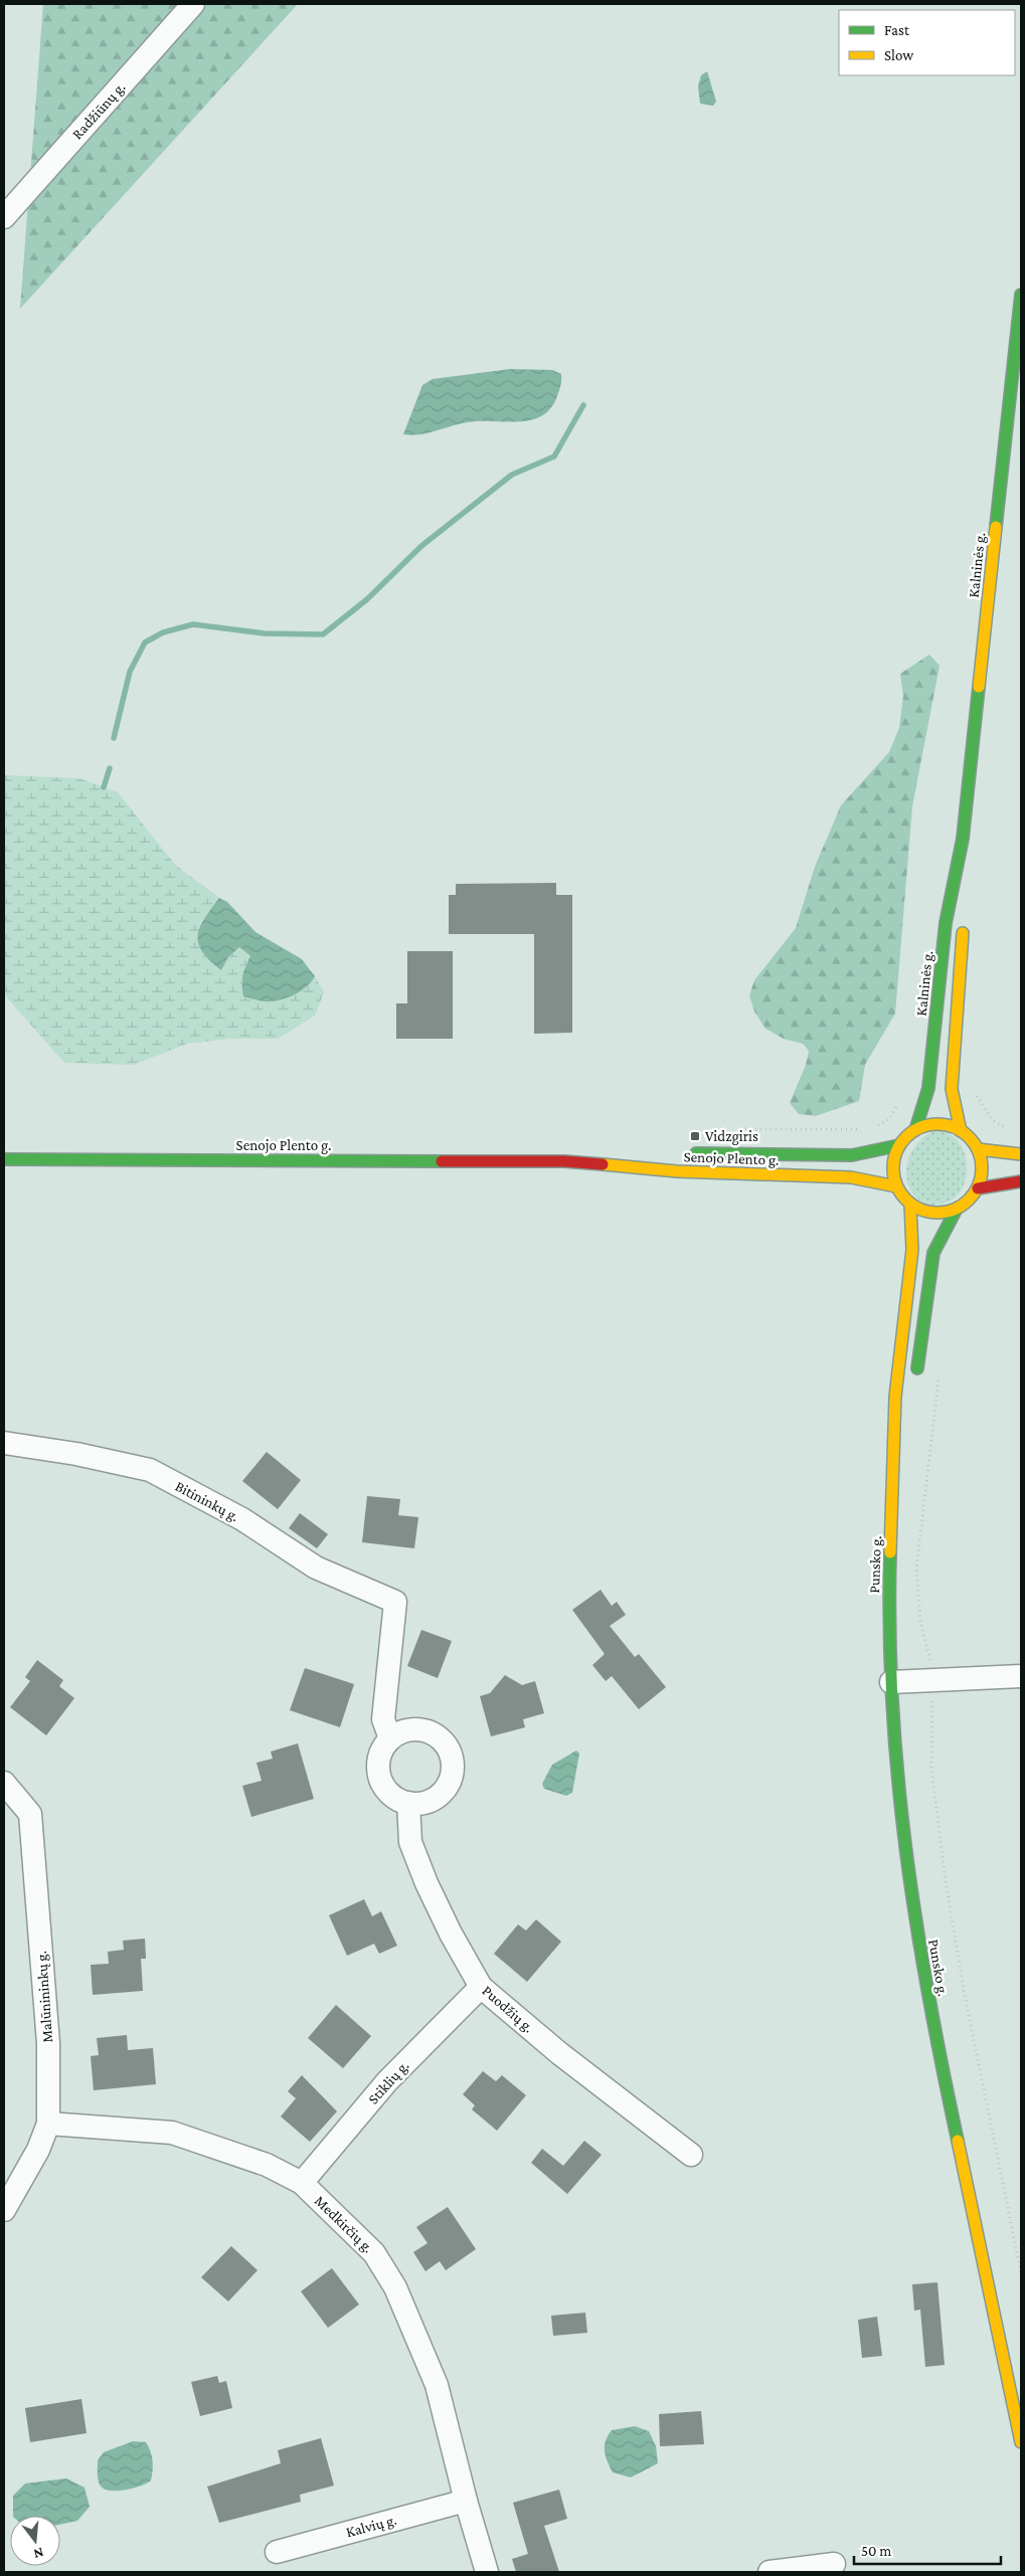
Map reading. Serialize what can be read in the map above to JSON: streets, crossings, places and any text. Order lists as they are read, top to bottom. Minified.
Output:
{"streets":{"main road":["Kalninės g.","Senojo Plento g.","Punsko g."],"street":["Radžiūnų g.","Bitininkų g.","Malūnininkų g.","Puodžių g.","Stiklių g.","Medkirčių g.","Kalvių g."]},"crossings":[["Kalninės g.","Senojo Plento g."],["Kalninės g.","Punsko g."],["Senojo Plento g.","Punsko g."],["Bitininkų g.","Puodžių g."],["Malūnininkų g.","Medkirčių g."],["Puodžių g.","Stiklių g."],["Stiklių g.","Medkirčių g."],["Medkirčių g.","Kalvių g."]],"places":{"transit":["Vidzgiris"]},"legend":["Fast","Slow"],"scale_bar":"50 m","north":"bottom"}
